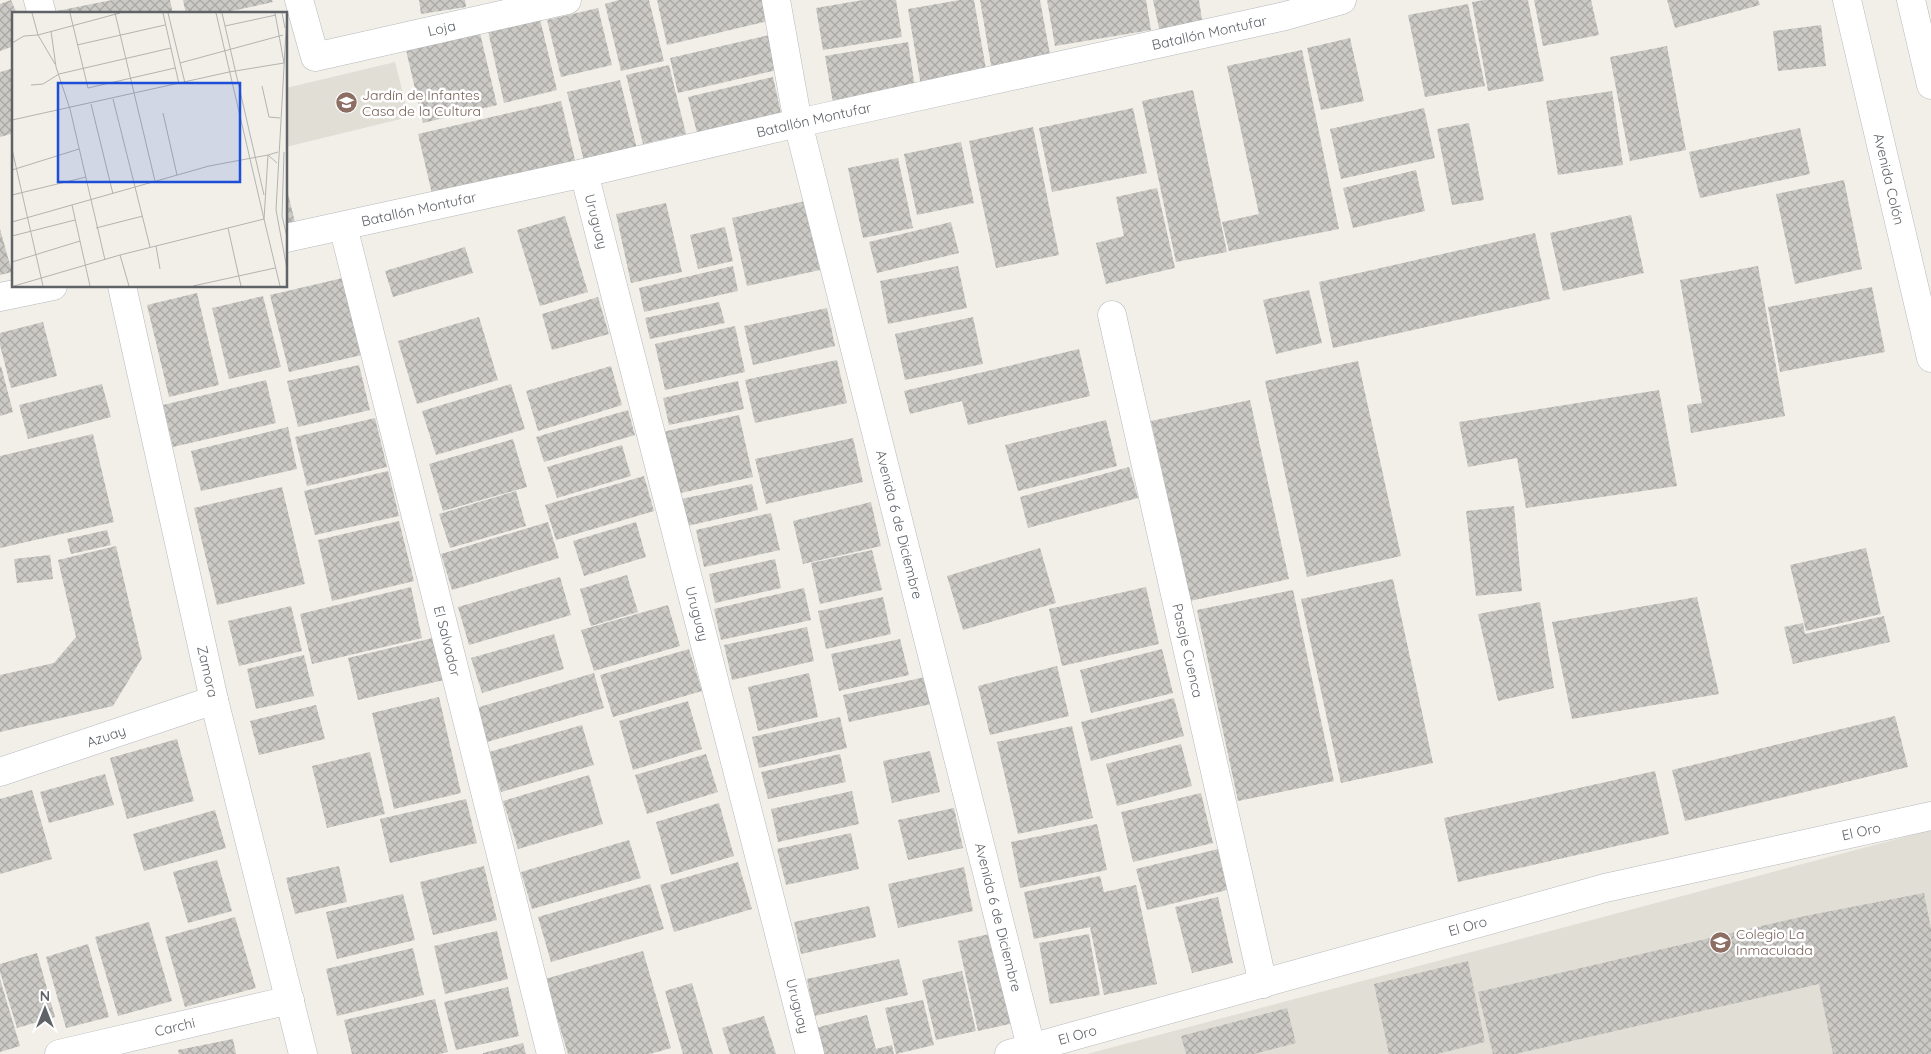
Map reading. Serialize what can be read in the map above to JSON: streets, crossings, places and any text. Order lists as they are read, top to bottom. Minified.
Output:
{"streets":{"street":["Loja","Batallón Montufar","Avenida Colón","Uruguay","Avenida 6 de Diciembre","El Salvador","Pasaje Cuenca","Zamora","Azuay","El Oro","Carchi"]},"crossings":[["Batallón Montufar","Uruguay"],["Batallón Montufar","Avenida 6 de Diciembre"],["Batallón Montufar","El Salvador"],["Avenida 6 de Diciembre","El Oro"],["Pasaje Cuenca","El Oro"],["Zamora","Azuay"],["Zamora","Carchi"]],"places":{"school or university":["Jardín de Infantes Casa de la Cultura","Colegio La Inmaculada"]},"north":"top"}
